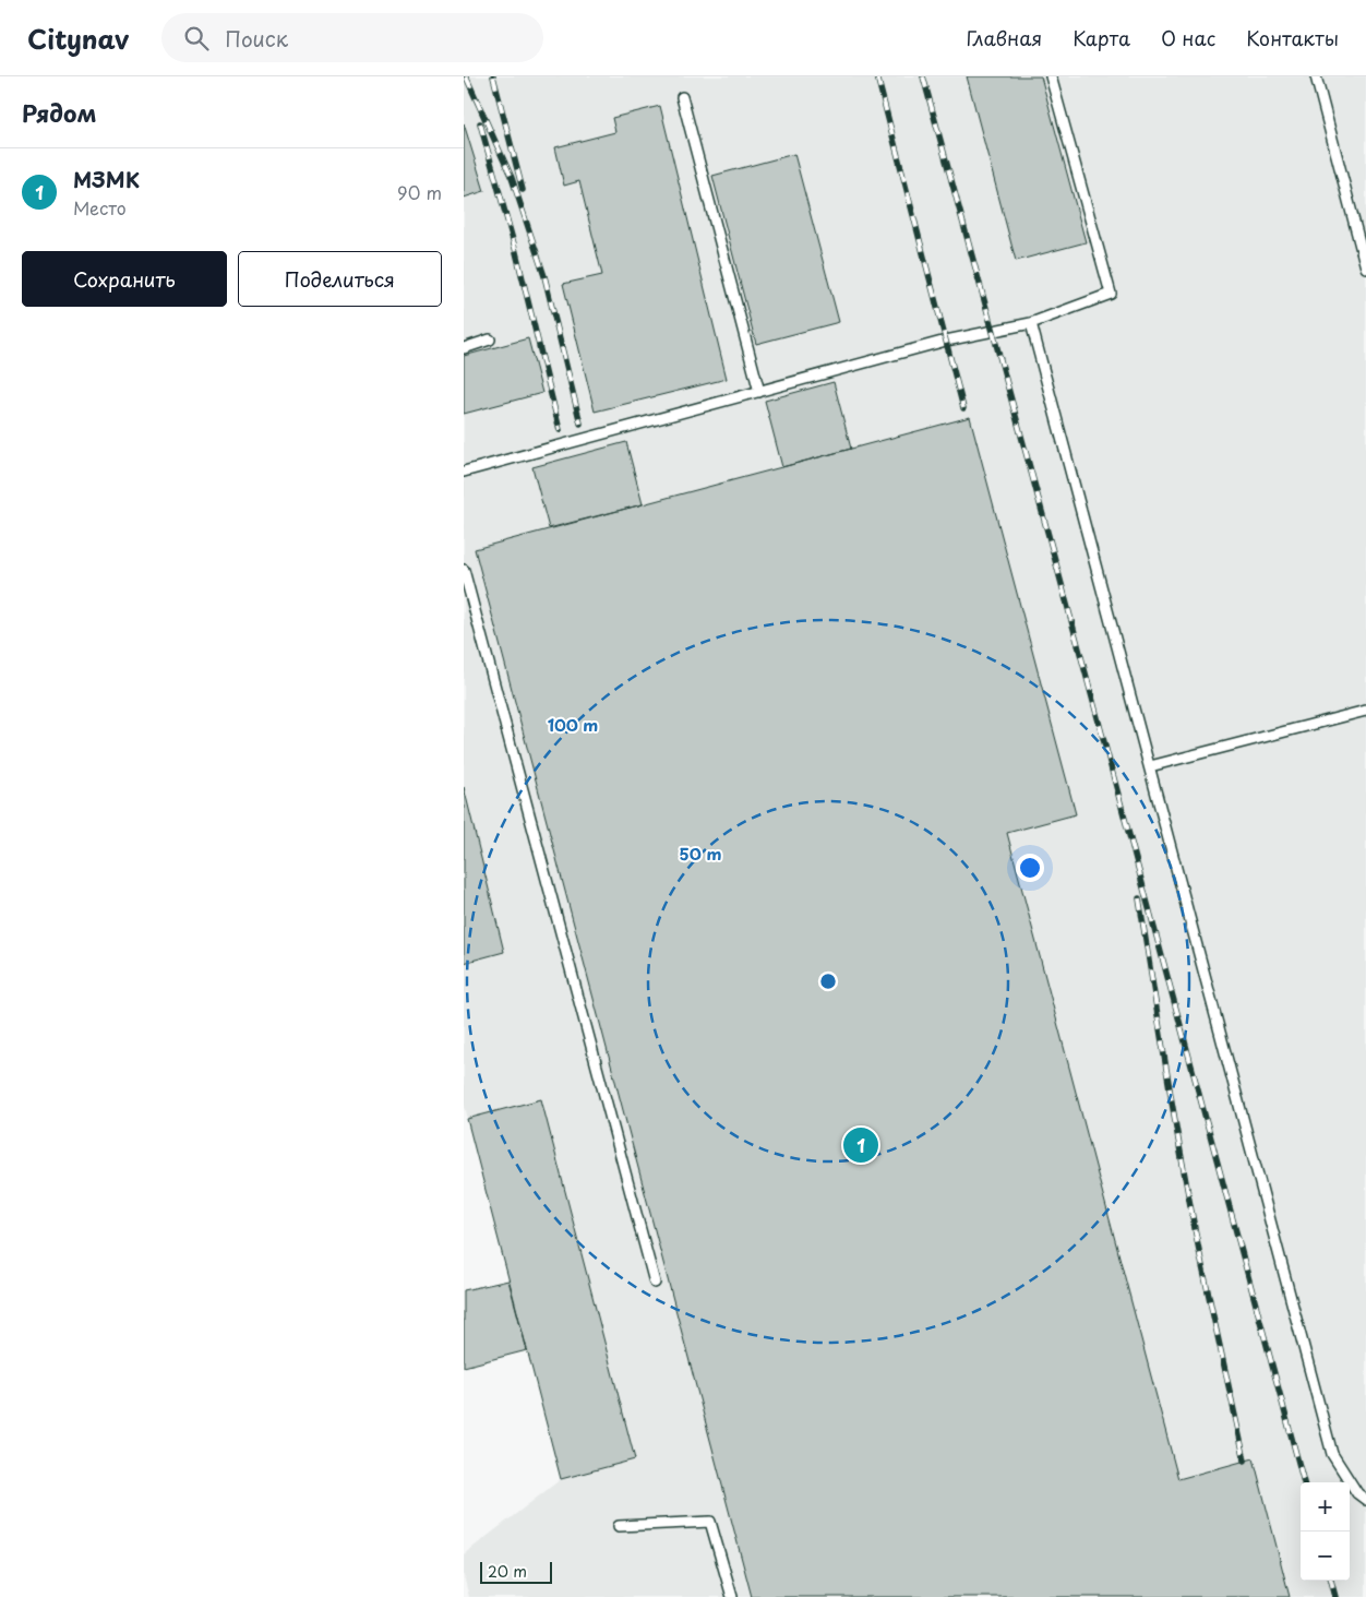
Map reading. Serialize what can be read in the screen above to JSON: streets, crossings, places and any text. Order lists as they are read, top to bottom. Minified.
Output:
{"scale_bar":"20 m","page":{"header":"Citynav","search":"Поиск","nav":["Главная","Карта","О нас","Контакты"],"heading":"Рядом","list":[{"mark":"1","name":"МЗМК","note":"Место","value":"90 m"}],"buttons":["Сохранить","Поделиться"],"pins":"1","map_buttons":["+","−"],"scale":"20 m"},"rings":["100 m","50 m"]}
